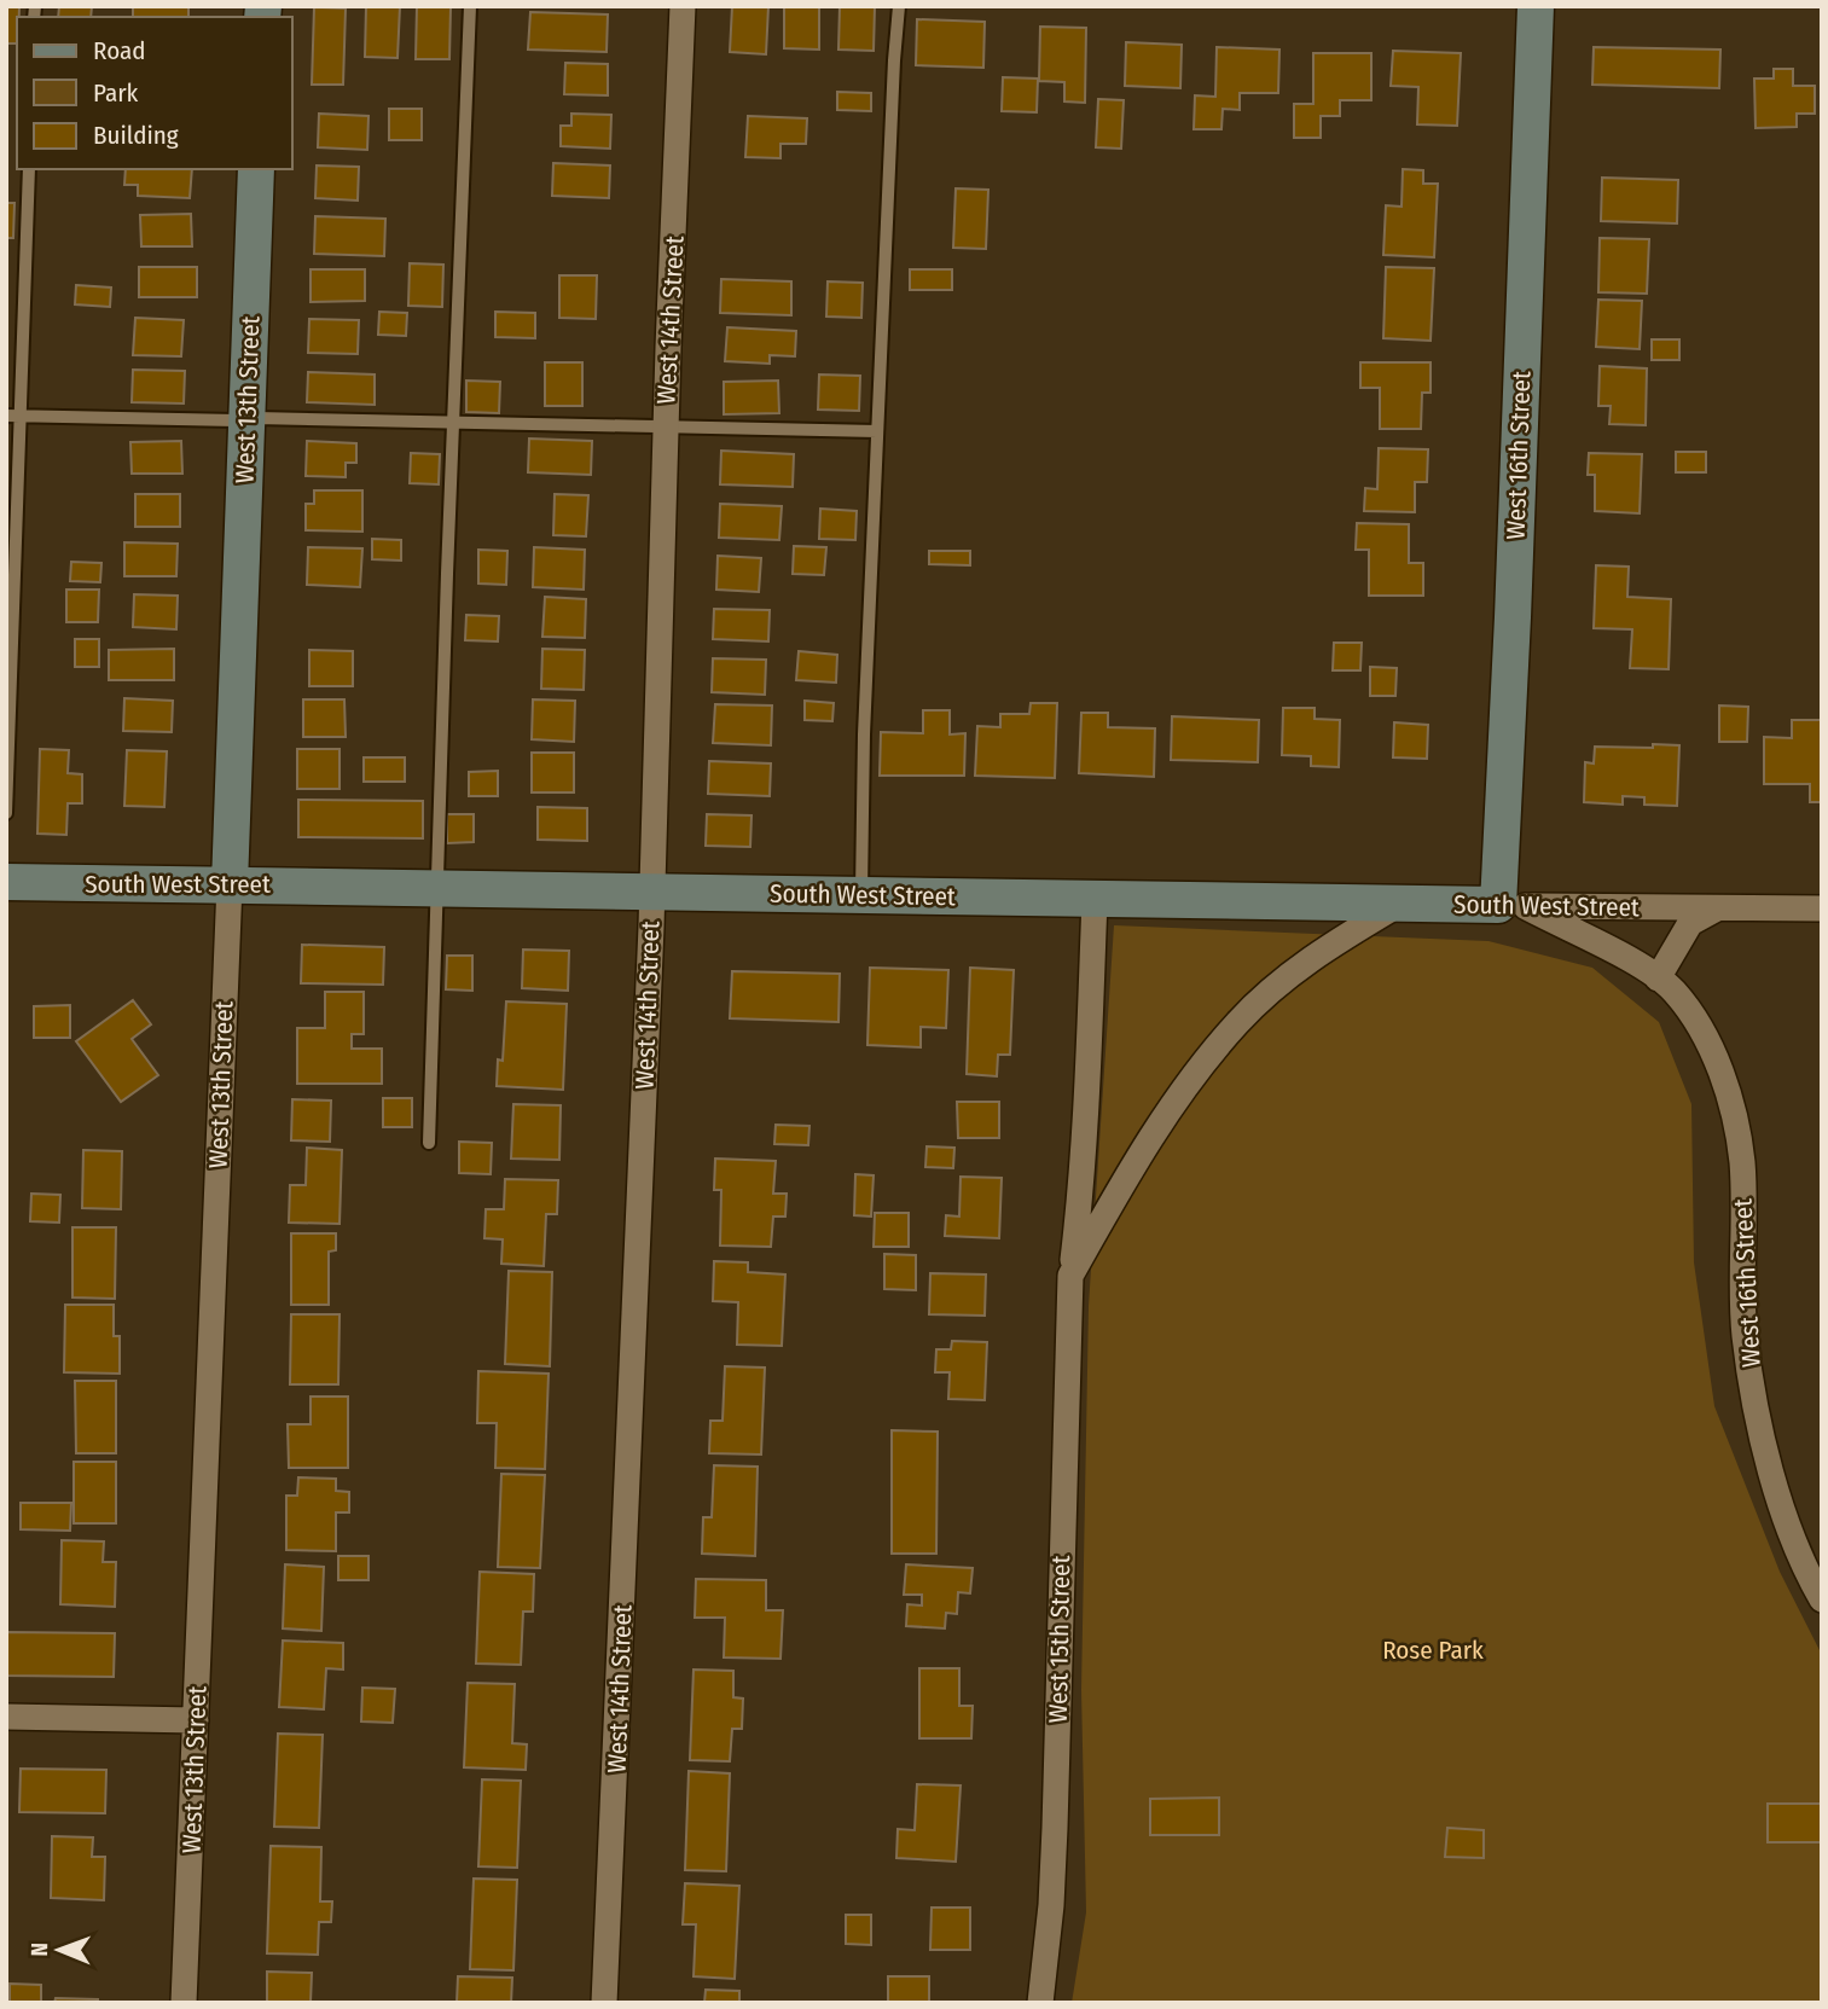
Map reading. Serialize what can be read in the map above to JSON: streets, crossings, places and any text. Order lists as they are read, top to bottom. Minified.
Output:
{"streets":{"street":["West 14th Street","West 13th Street","West 16th Street","South West Street","West 15th Street"]},"crossings":[["West 14th Street","South West Street"],["West 13th Street","South West Street"],["West 16th Street","South West Street"],["South West Street","West 15th Street"]],"parks":["Rose Park"],"legend":["Road","Park","Building"],"north":"left"}
